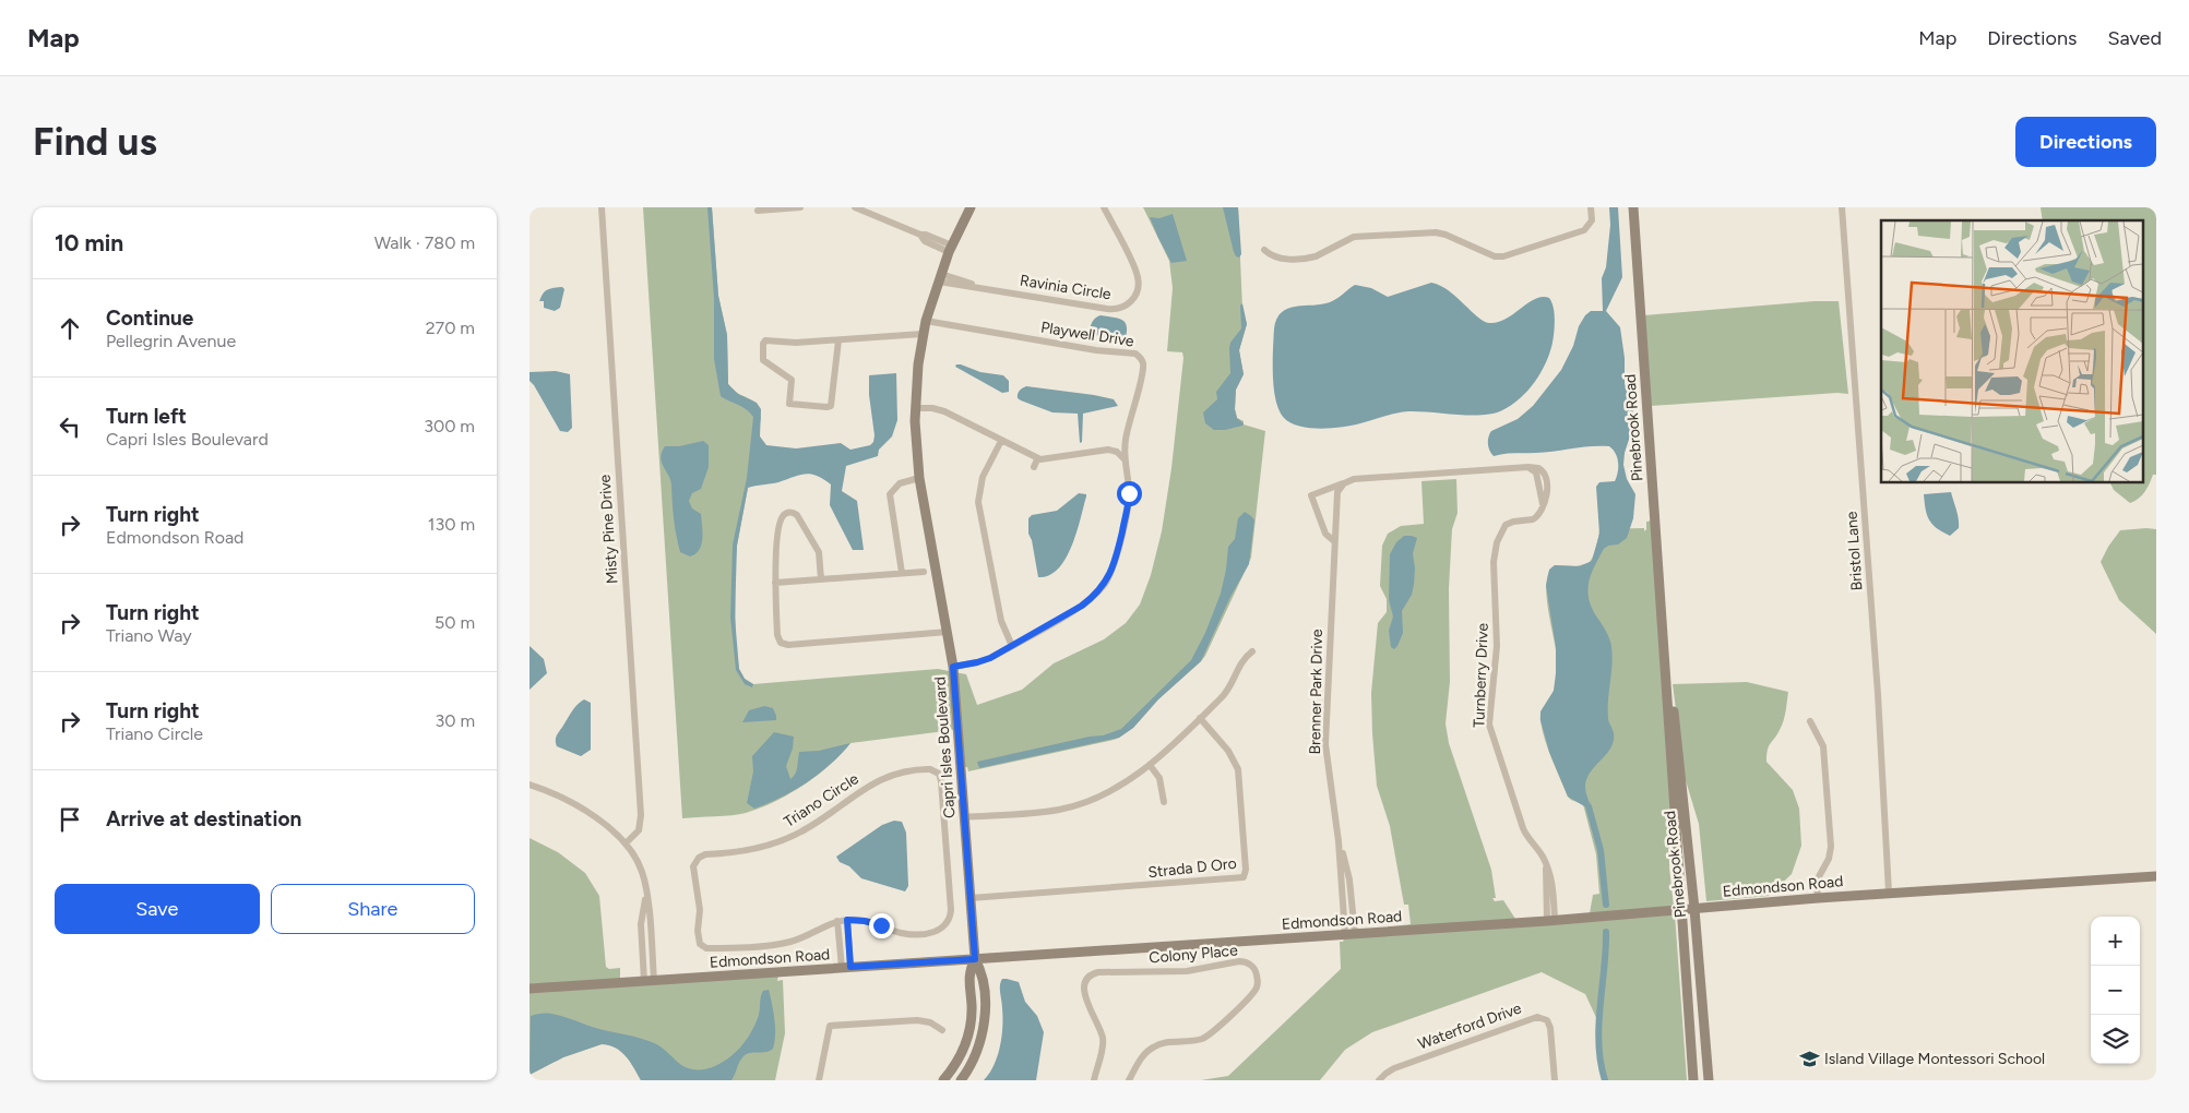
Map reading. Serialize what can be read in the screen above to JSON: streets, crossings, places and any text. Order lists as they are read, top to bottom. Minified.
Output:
{"streets":{"street":["Ravinia Circle","Playwell Drive","Pinebrook Road","Misty Pine Drive","Bristol Lane","Turnberry Drive","Brenner Park Drive","Capri Isles Boulevard","Triano Circle","Strada D Oro","Edmondson Road","Colony Place","Waterford Drive"]},"crossings":[["Ravinia Circle","Capri Isles Boulevard"],["Playwell Drive","Capri Isles Boulevard"],["Pinebrook Road","Edmondson Road"],["Bristol Lane","Edmondson Road"],["Turnberry Drive","Brenner Park Drive"],["Turnberry Drive","Edmondson Road"],["Brenner Park Drive","Edmondson Road"],["Capri Isles Boulevard","Strada D Oro"],["Capri Isles Boulevard","Edmondson Road"]],"places":{"school or university":["Island Village Montessori School"]},"page":{"header":"Map","nav":["Map","Directions","Saved"],"buttons":["Directions",["Save","Share"]],"title":"Find us","heading":["10 min","Walk · 780 m"],"list":[["Continue","Pellegrin Avenue","270 m"],["Turn left","Capri Isles Boulevard","300 m"],["Turn right","Edmondson Road","130 m"],["Turn right","Triano Way","50 m"],["Turn right","Triano Circle","30 m"],"Arrive at destination"],"map_buttons":["+","−"]}}
